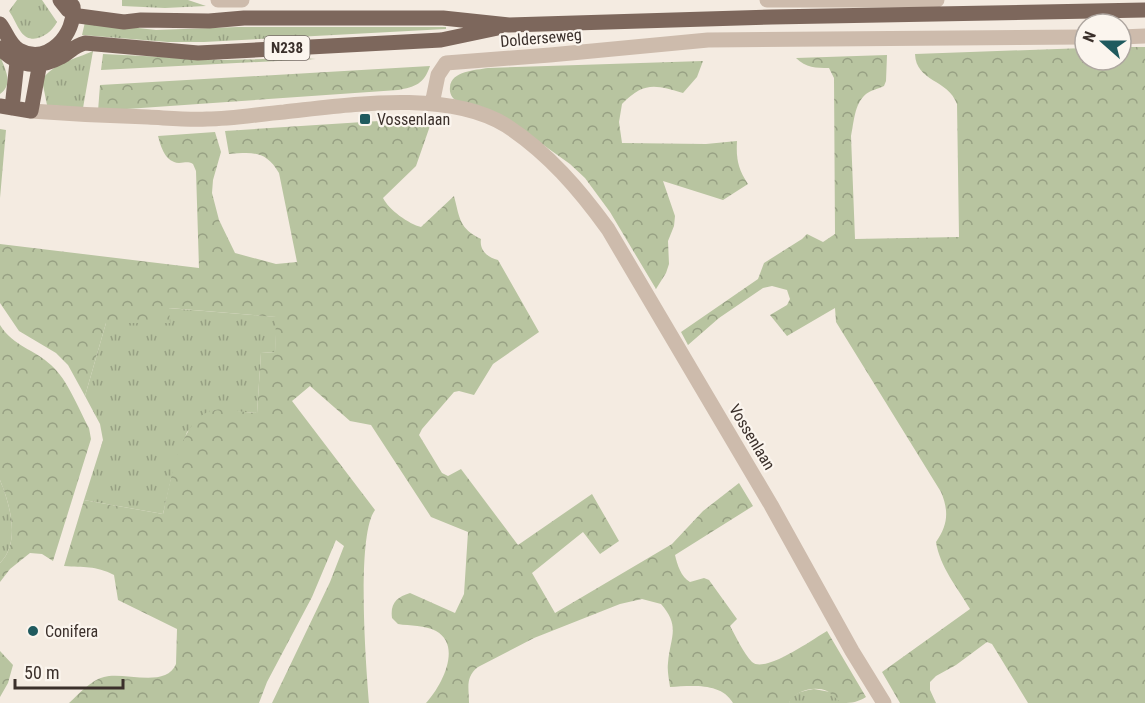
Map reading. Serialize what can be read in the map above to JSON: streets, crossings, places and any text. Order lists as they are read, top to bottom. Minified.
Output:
{"streets":{"main road":["Dolderseweg","N238"],"street":["Vossenlaan"]},"crossings":[["Dolderseweg","N238"],["Dolderseweg","Vossenlaan"]],"places":{"transit":["Vossenlaan"],"other":["Conifera"]},"scale_bar":"50 m","north":"left"}
